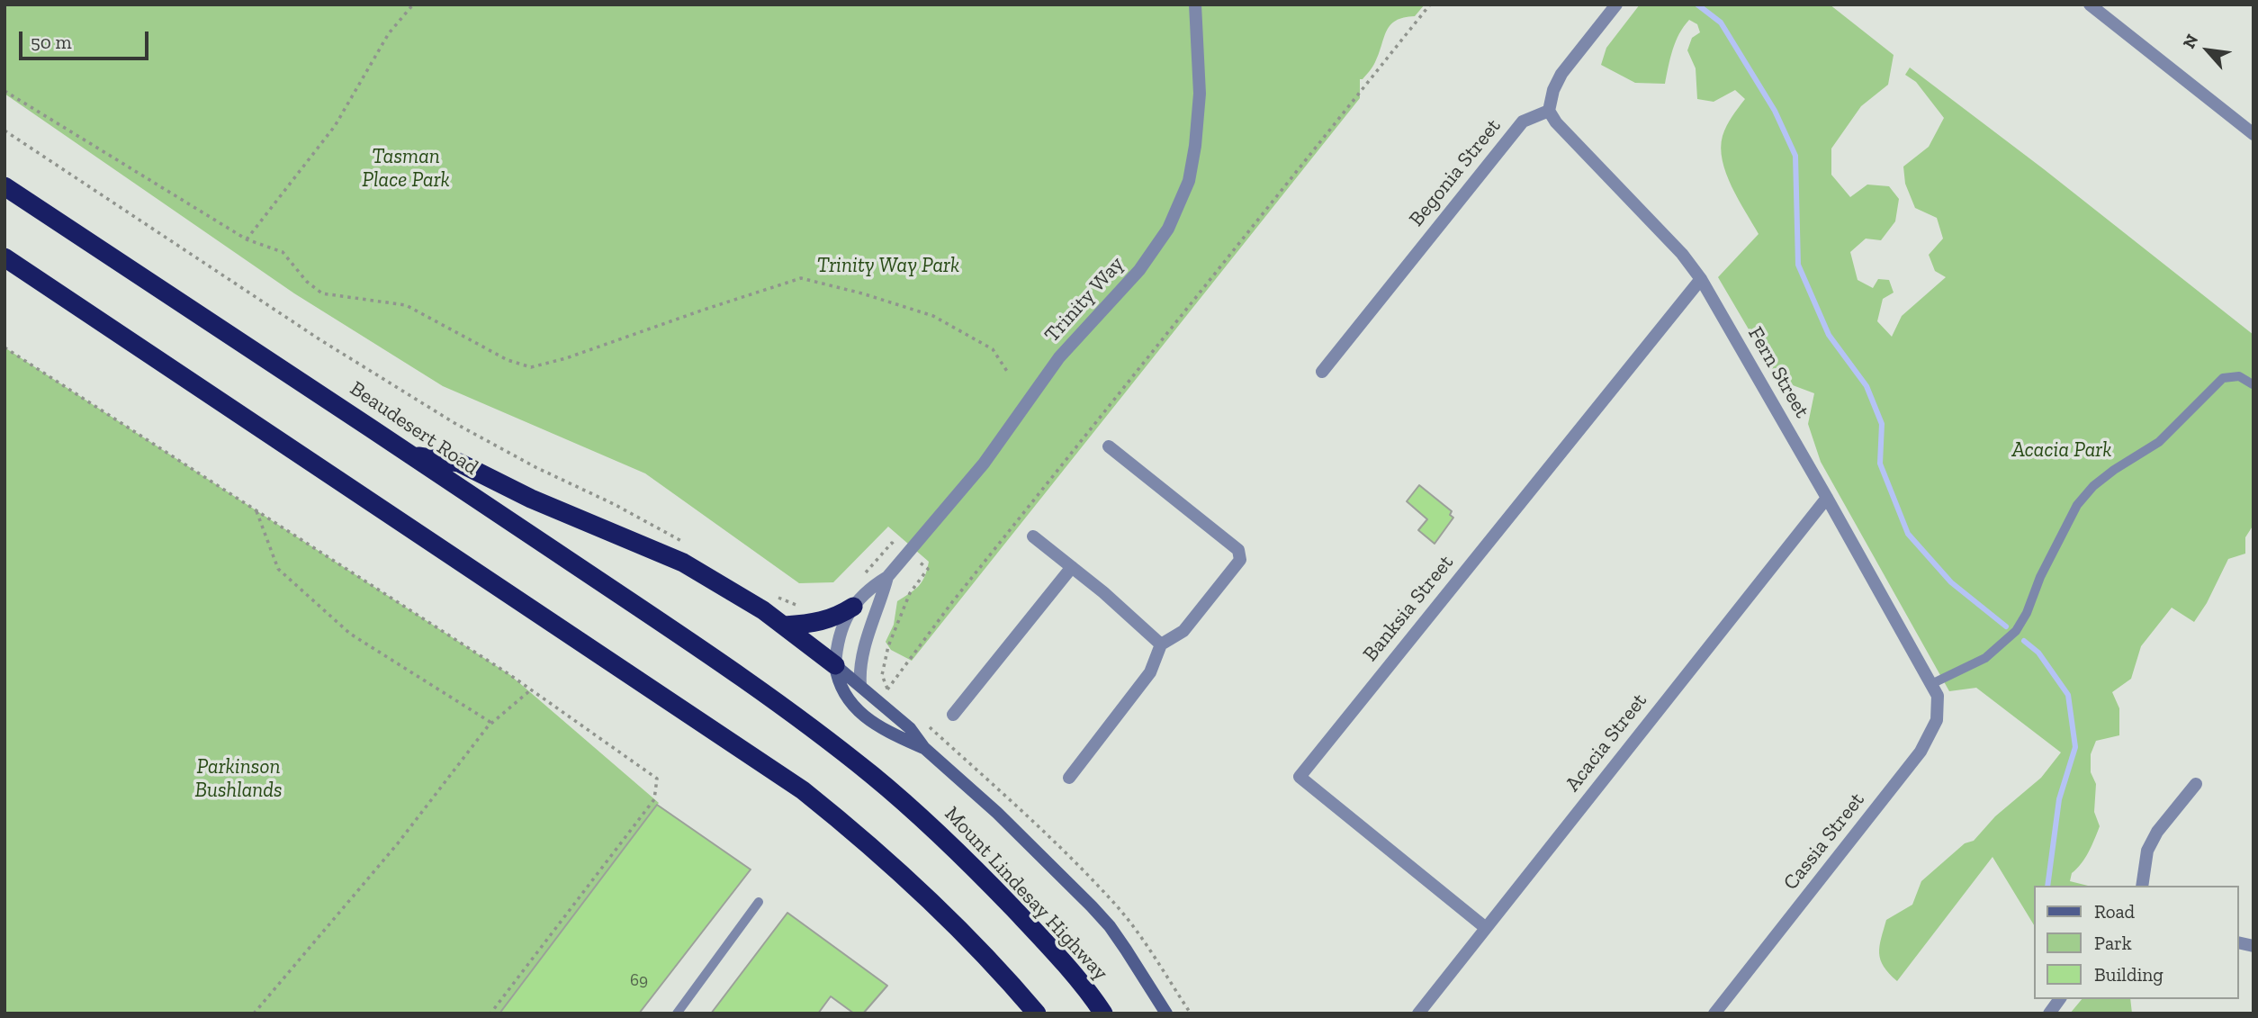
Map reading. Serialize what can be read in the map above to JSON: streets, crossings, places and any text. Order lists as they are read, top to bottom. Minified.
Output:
{"streets":{"highway":["Beaudesert Road","Mount Lindesay Highway"],"street":["Begonia Street","Trinity Way","Fern Street","Banksia Street","Acacia Street","Cassia Street"]},"crossings":[["Begonia Street","Fern Street"],["Trinity Way","Mount Lindesay Highway"],["Fern Street","Banksia Street"],["Fern Street","Acacia Street"],["Fern Street","Cassia Street"],["Beaudesert Road","Mount Lindesay Highway"],["Banksia Street","Acacia Street"]],"parks":["Tasman Place Park","Trinity Way Park","Acacia Park","Parkinson Bushlands"],"house_numbers":["69"],"legend":["Road","Park","Building"],"scale_bar":"50 m","north":"top left"}
